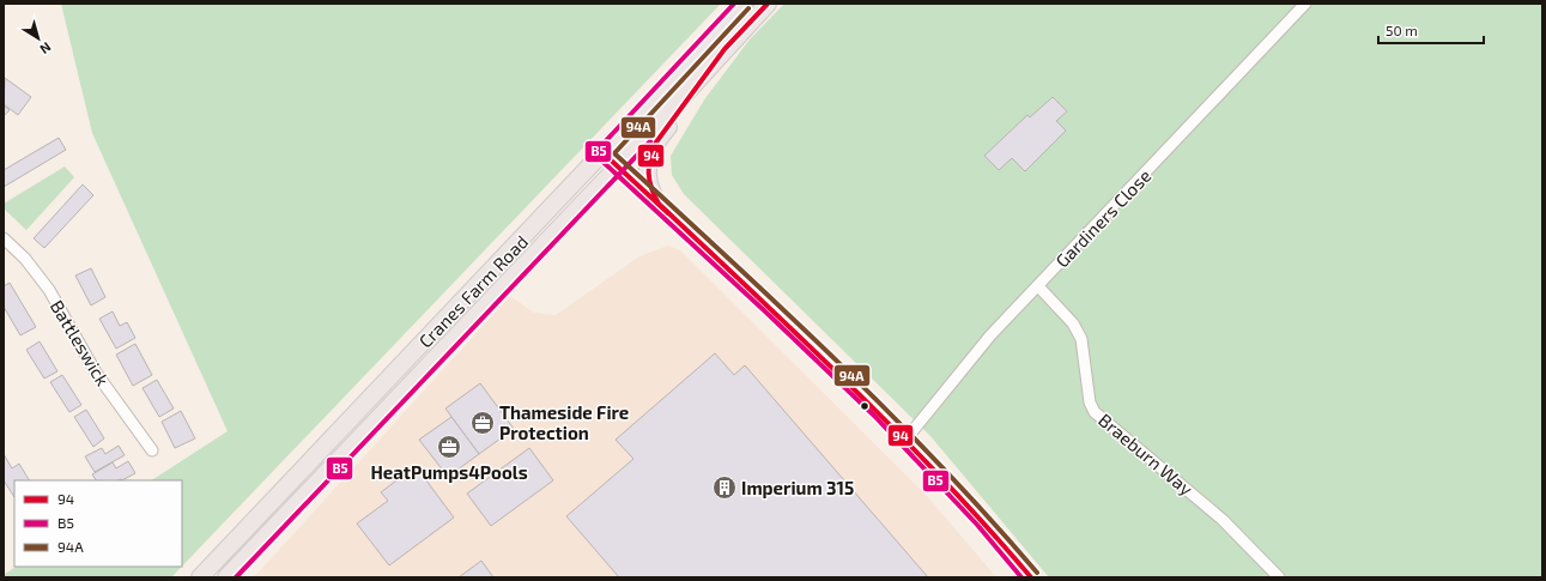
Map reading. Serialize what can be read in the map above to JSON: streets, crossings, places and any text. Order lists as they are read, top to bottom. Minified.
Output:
{"streets":{"main road":["Cranes Farm Road"],"street":["Gardiners Close","Battleswick","Braeburn Way"]},"crossings":[["Gardiners Close","Braeburn Way"]],"places":{"office":["Thameside Fire Protection","HeatPumps4Pools"],"building":["Imperium 315"]},"lines":["transit line 94","transit line B5","transit line 94A"],"legend":["94","B5","94A"],"scale_bar":"50 m","north":"bottom right"}
